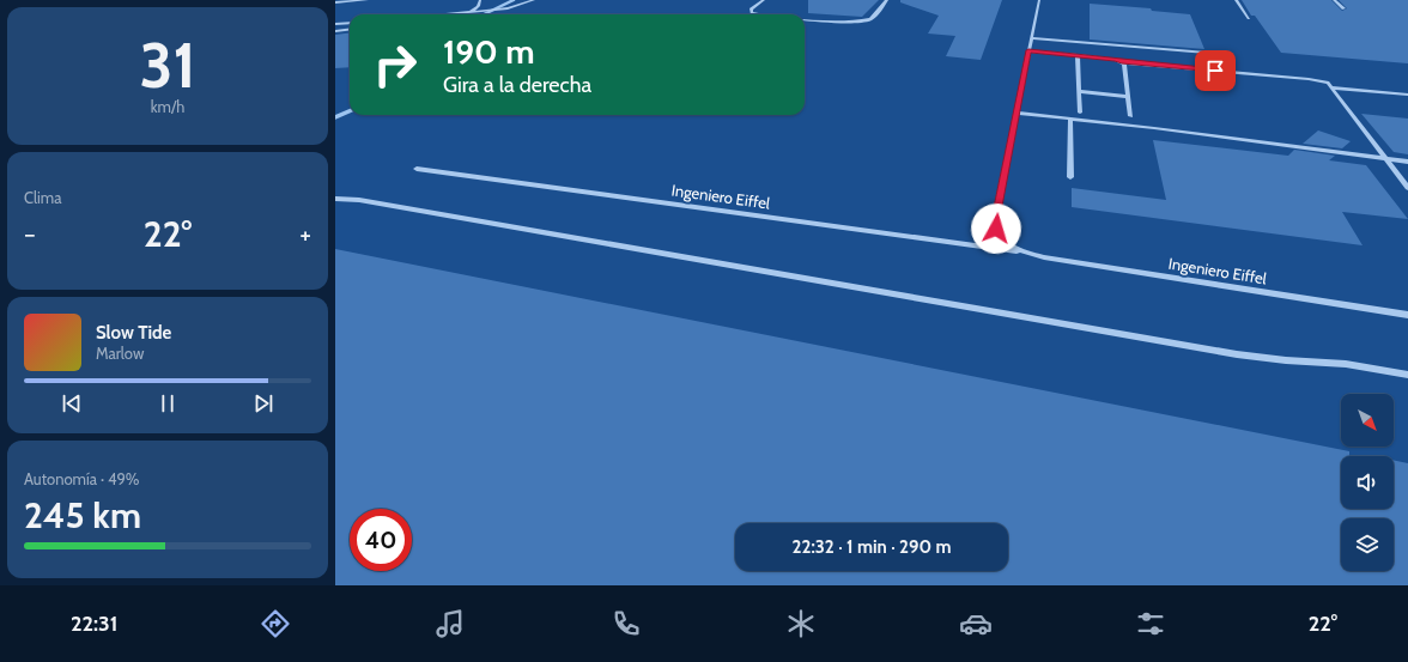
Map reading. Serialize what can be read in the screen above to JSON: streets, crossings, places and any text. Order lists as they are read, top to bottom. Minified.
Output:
{"streets":{"street":["Ingeniero Eiffel"]},"north":"bottom right","page":{"tile":[["31","km/h"],"Clima",["Autonomía · 49%","245 km"]],"turn":["190 m","Gira a la derecha"],"heat":["−","22°","+"],"song":["Slow Tide","Marlow"],"limit":"40","trip":"22:32 · 1 min · 290 m","tabs":["22:31","22°"]}}
